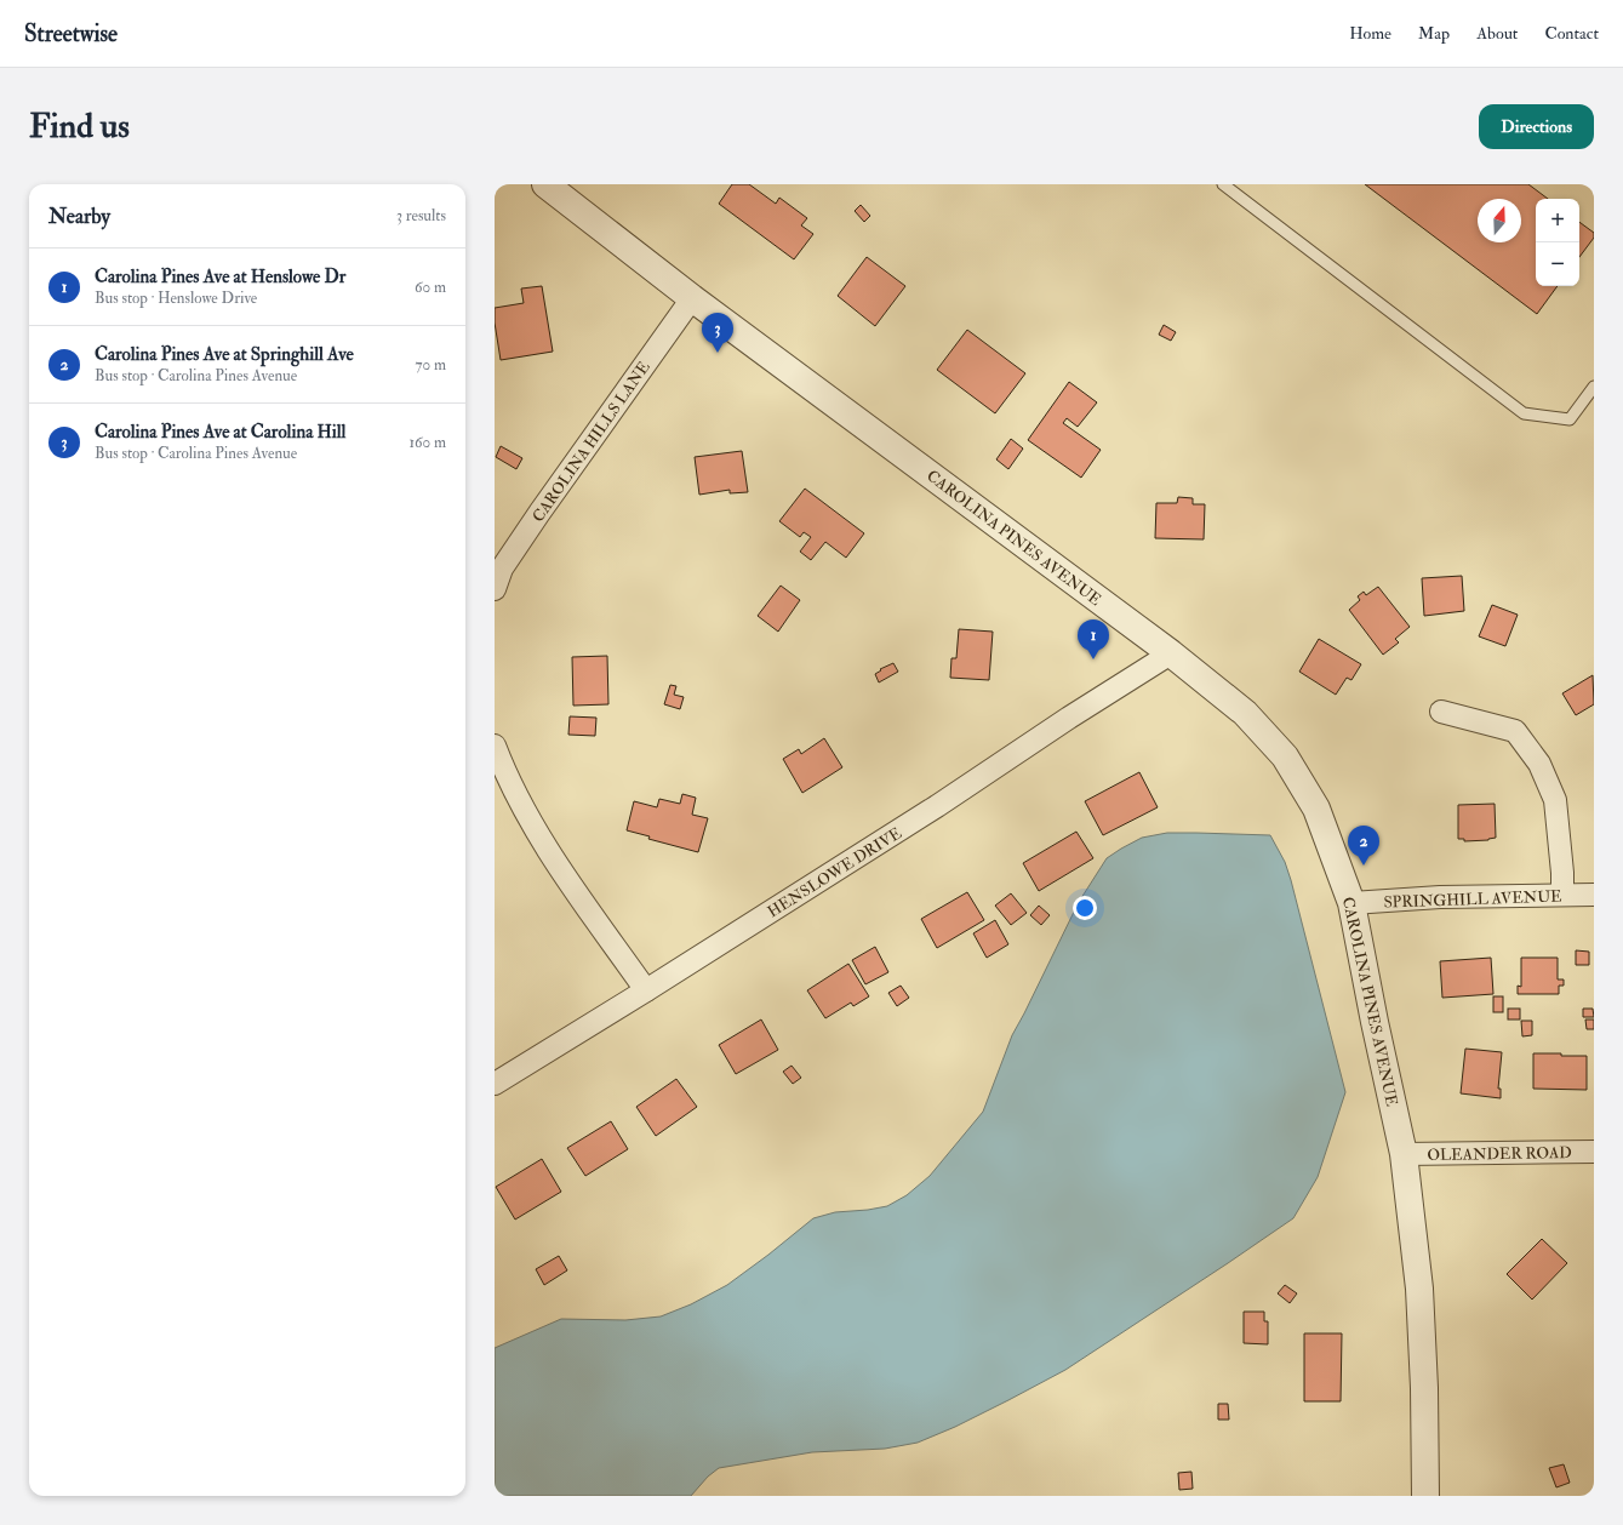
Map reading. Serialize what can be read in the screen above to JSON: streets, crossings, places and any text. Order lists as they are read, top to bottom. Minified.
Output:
{"streets":{"street":["CAROLINA HILLS LANE","CAROLINA PINES AVENUE","HENSLOWE DRIVE","SPRINGHILL AVENUE","OLEANDER ROAD"]},"crossings":[["CAROLINA HILLS LANE","CAROLINA PINES AVENUE"],["CAROLINA PINES AVENUE","HENSLOWE DRIVE"],["CAROLINA PINES AVENUE","SPRINGHILL AVENUE"],["CAROLINA PINES AVENUE","OLEANDER ROAD"]],"north":"top","page":{"header":"Streetwise","nav":["Home","Map","About","Contact"],"buttons":"Directions","title":"Find us","heading":["Nearby","3 results"],"map_buttons":["+","−"],"list":[{"mark":"1","name":"Carolina Pines Ave at Henslowe Dr","note":"Bus stop · Henslowe Drive","value":"60 m"},{"mark":"2","name":"Carolina Pines Ave at Springhill Ave","note":"Bus stop · Carolina Pines Avenue","value":"70 m"},{"mark":"3","name":"Carolina Pines Ave at Carolina Hill","note":"Bus stop · Carolina Pines Avenue","value":"160 m"}],"pins":["3","1","2"]}}
